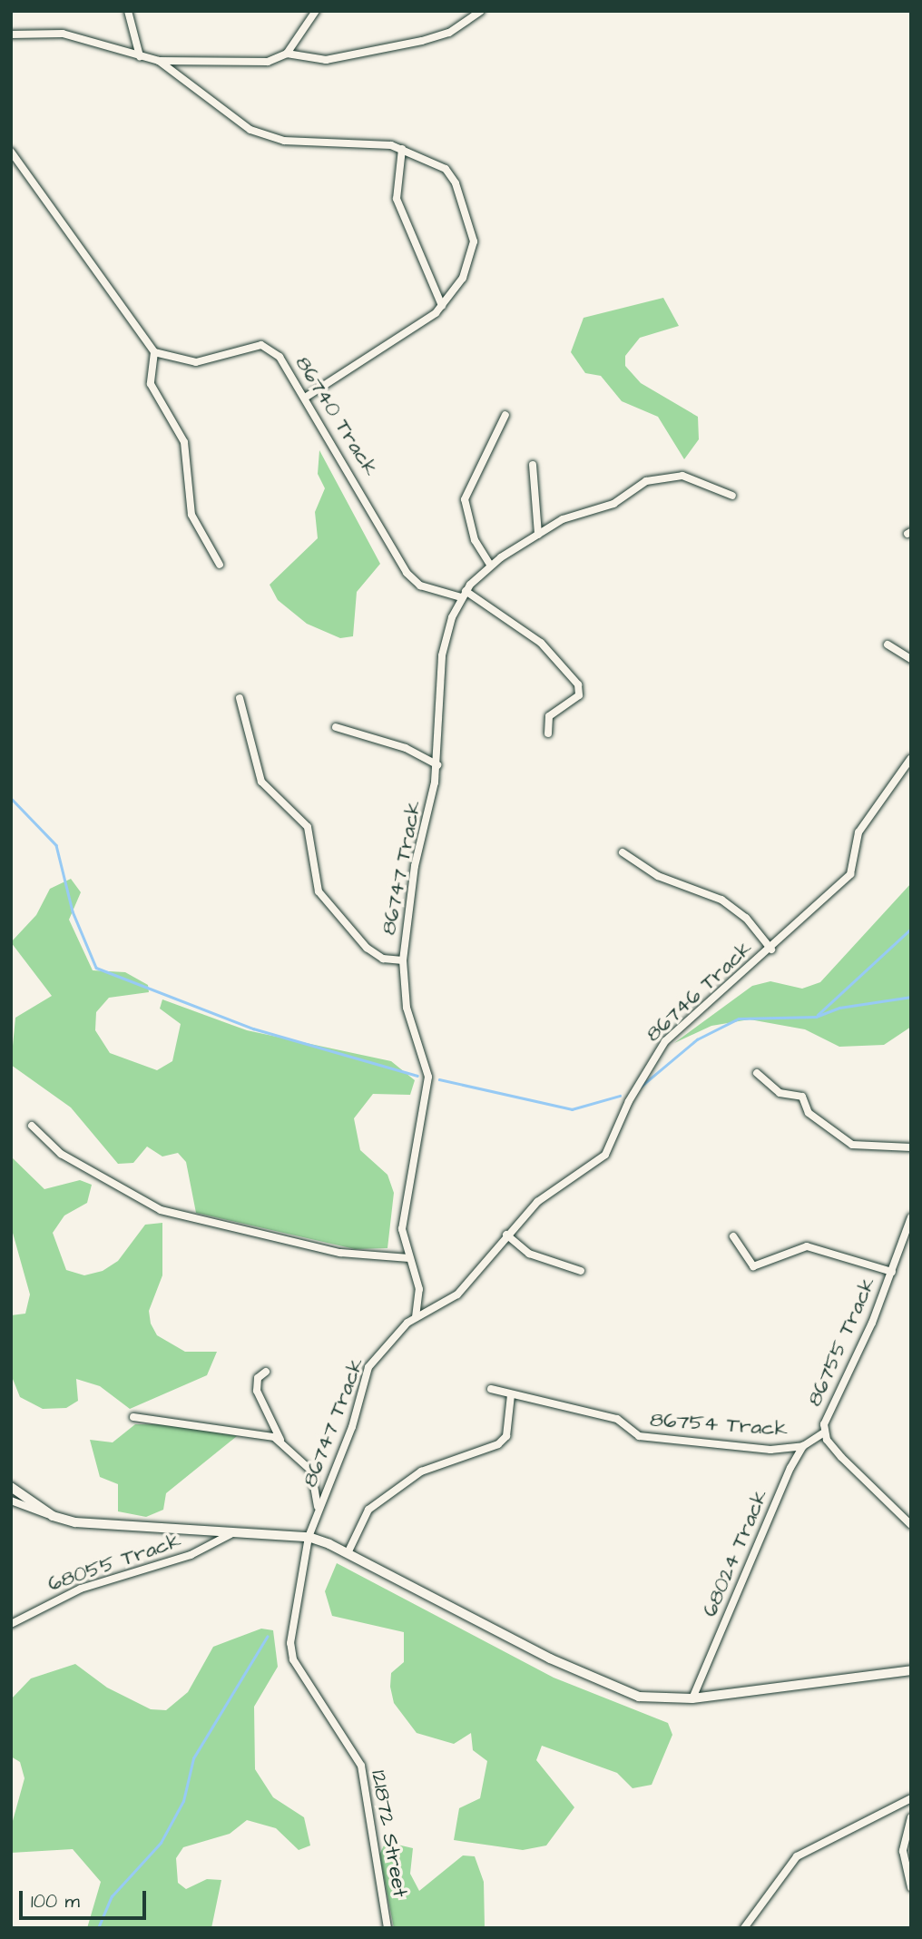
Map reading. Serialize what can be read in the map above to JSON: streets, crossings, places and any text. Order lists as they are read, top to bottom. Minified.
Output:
{"streets":{"street":["86740 Track","86747 Track","86746 Track","86755 Track","86754 Track","68024 Track","68055 Track","121872 Street"]},"crossings":[["86740 Track","86747 Track"],["86747 Track","86746 Track"],["86747 Track","121872 Street"],["86754 Track","68024 Track"]],"scale_bar":"100 m"}
